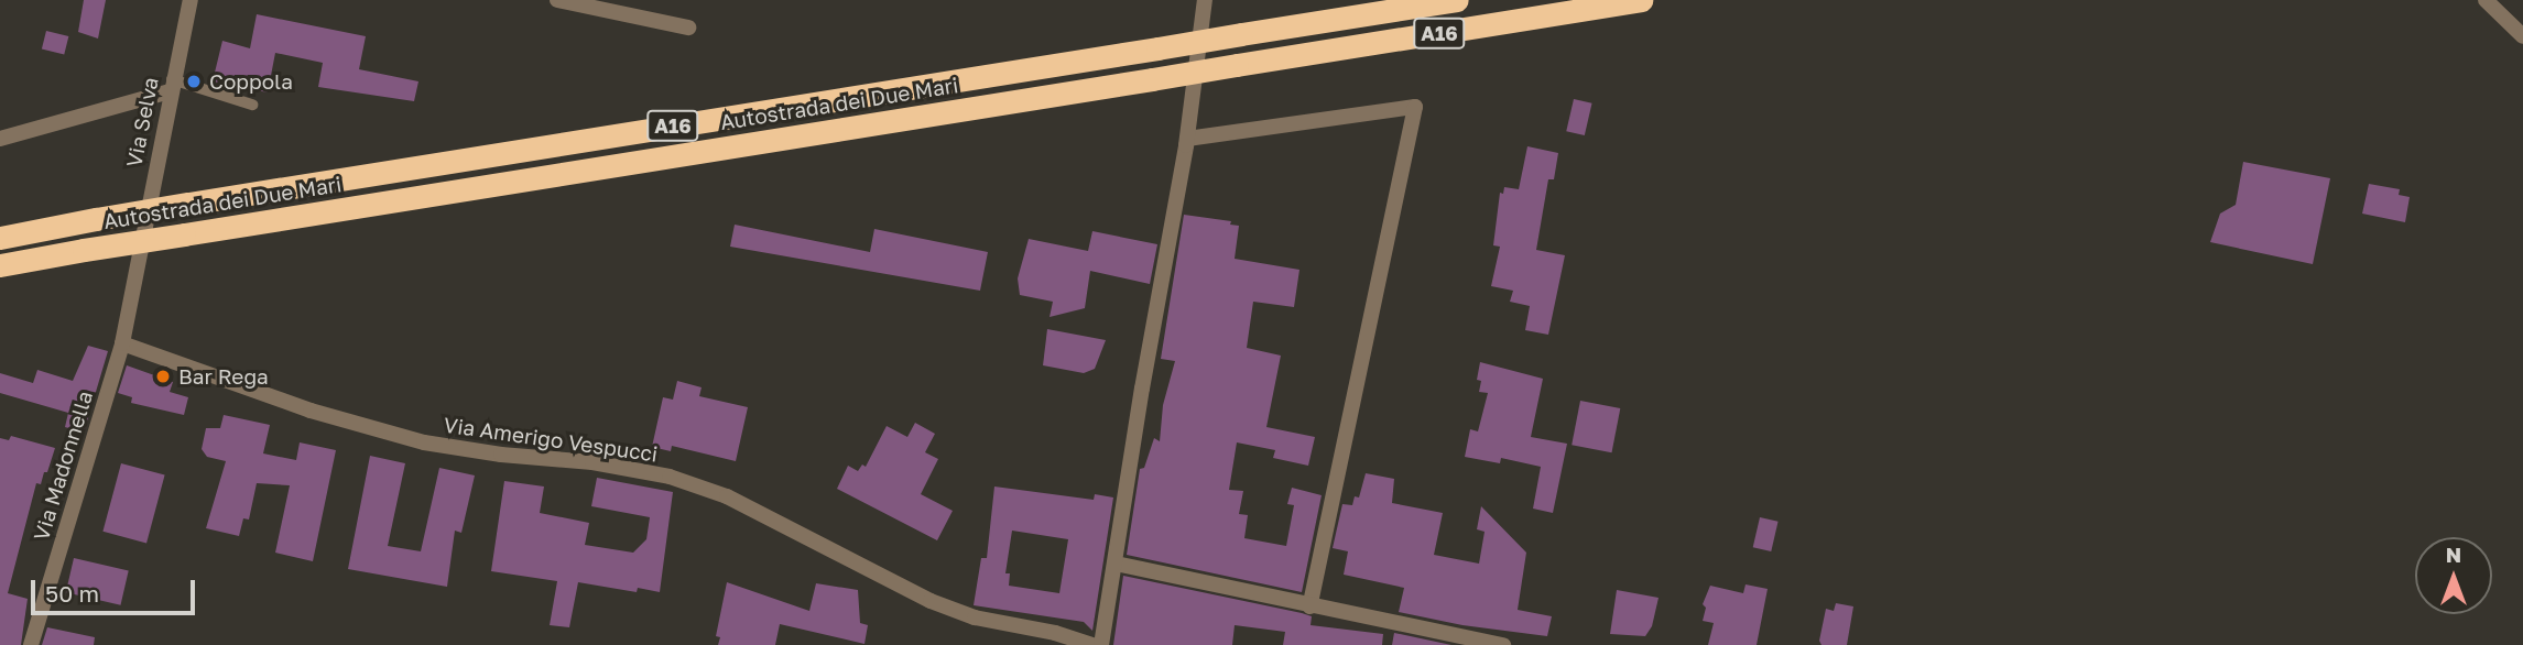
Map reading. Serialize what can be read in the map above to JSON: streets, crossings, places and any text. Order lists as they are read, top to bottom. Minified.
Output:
{"streets":{"highway":["A16","Autostrada dei Due Mari"],"street":["Via Selva","Via Amerigo Vespucci","Via Madonnella"]},"crossings":[["Via Selva","Via Amerigo Vespucci"],["Via Selva","Via Madonnella"],["Via Amerigo Vespucci","Via Madonnella"]],"places":["Coppola","Bar Rega"],"scale_bar":"50 m","north":"top"}
